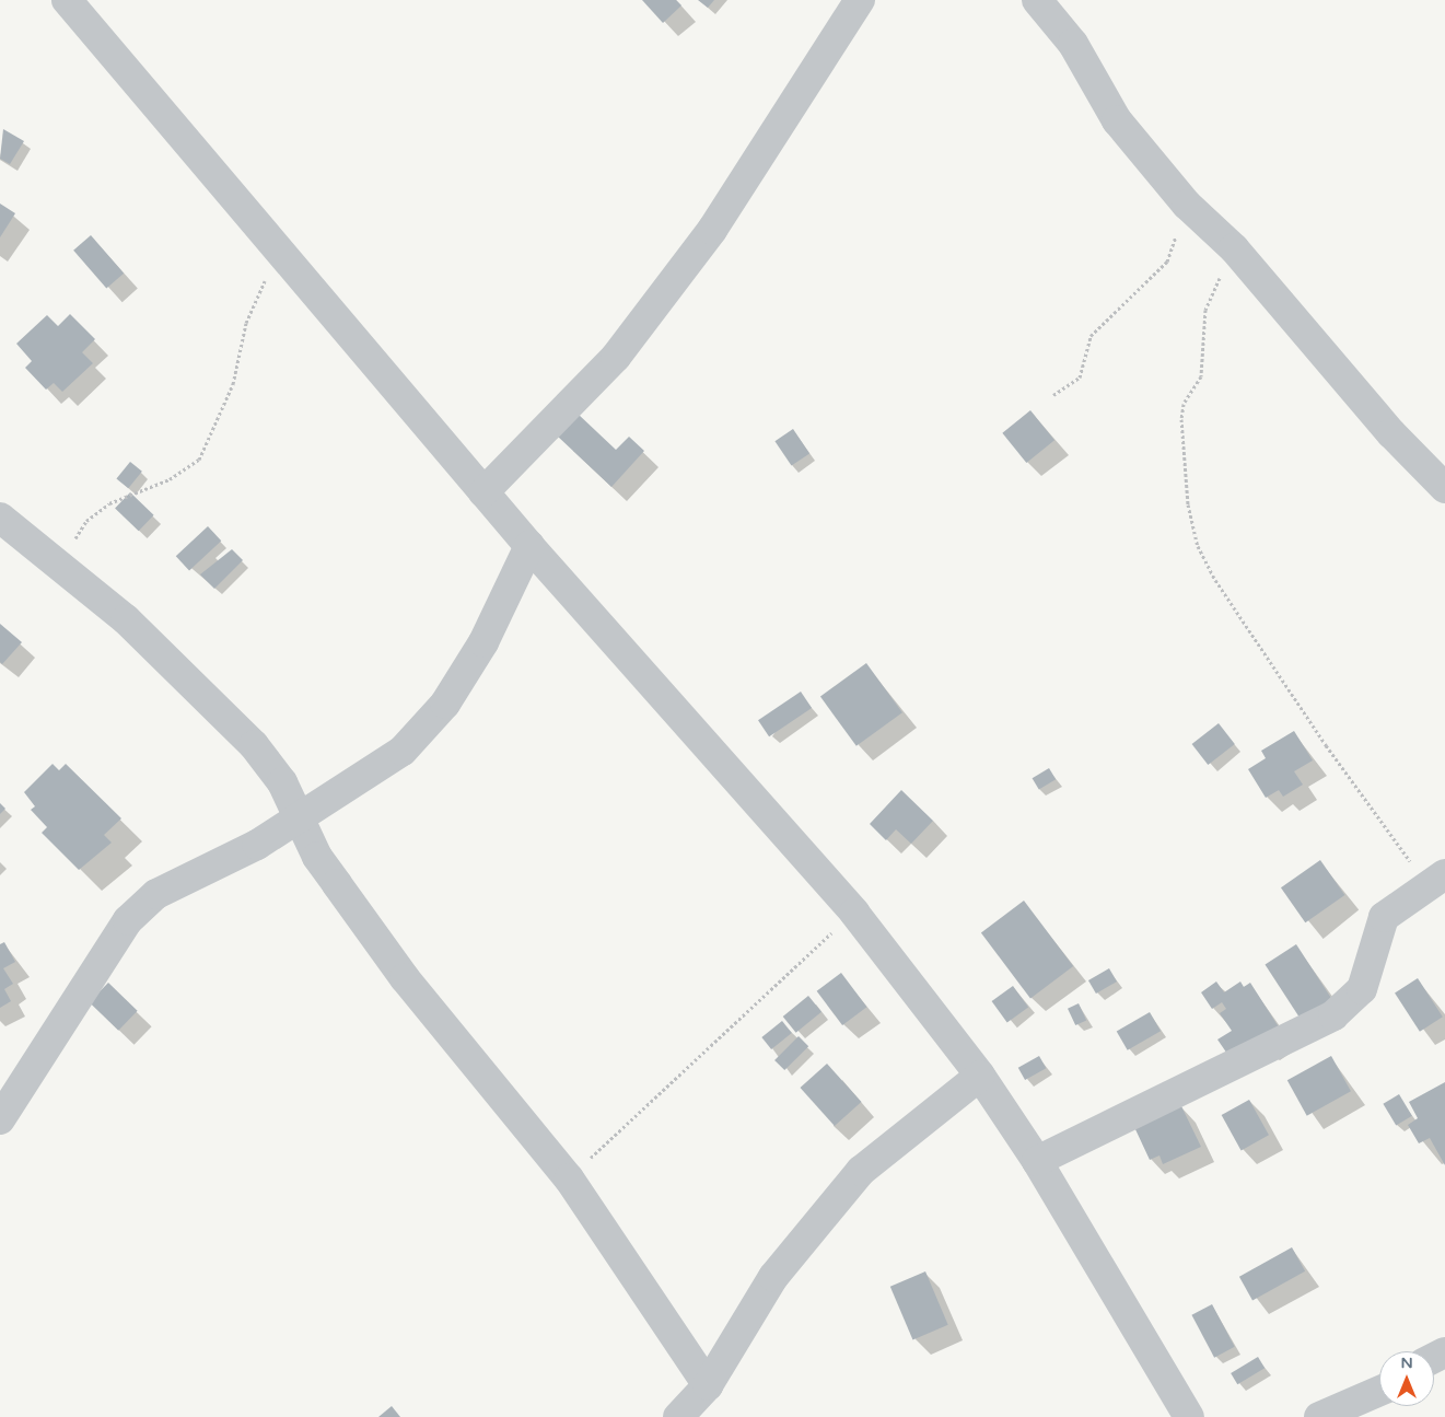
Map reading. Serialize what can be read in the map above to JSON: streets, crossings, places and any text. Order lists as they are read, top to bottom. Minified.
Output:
{"north":"top"}
